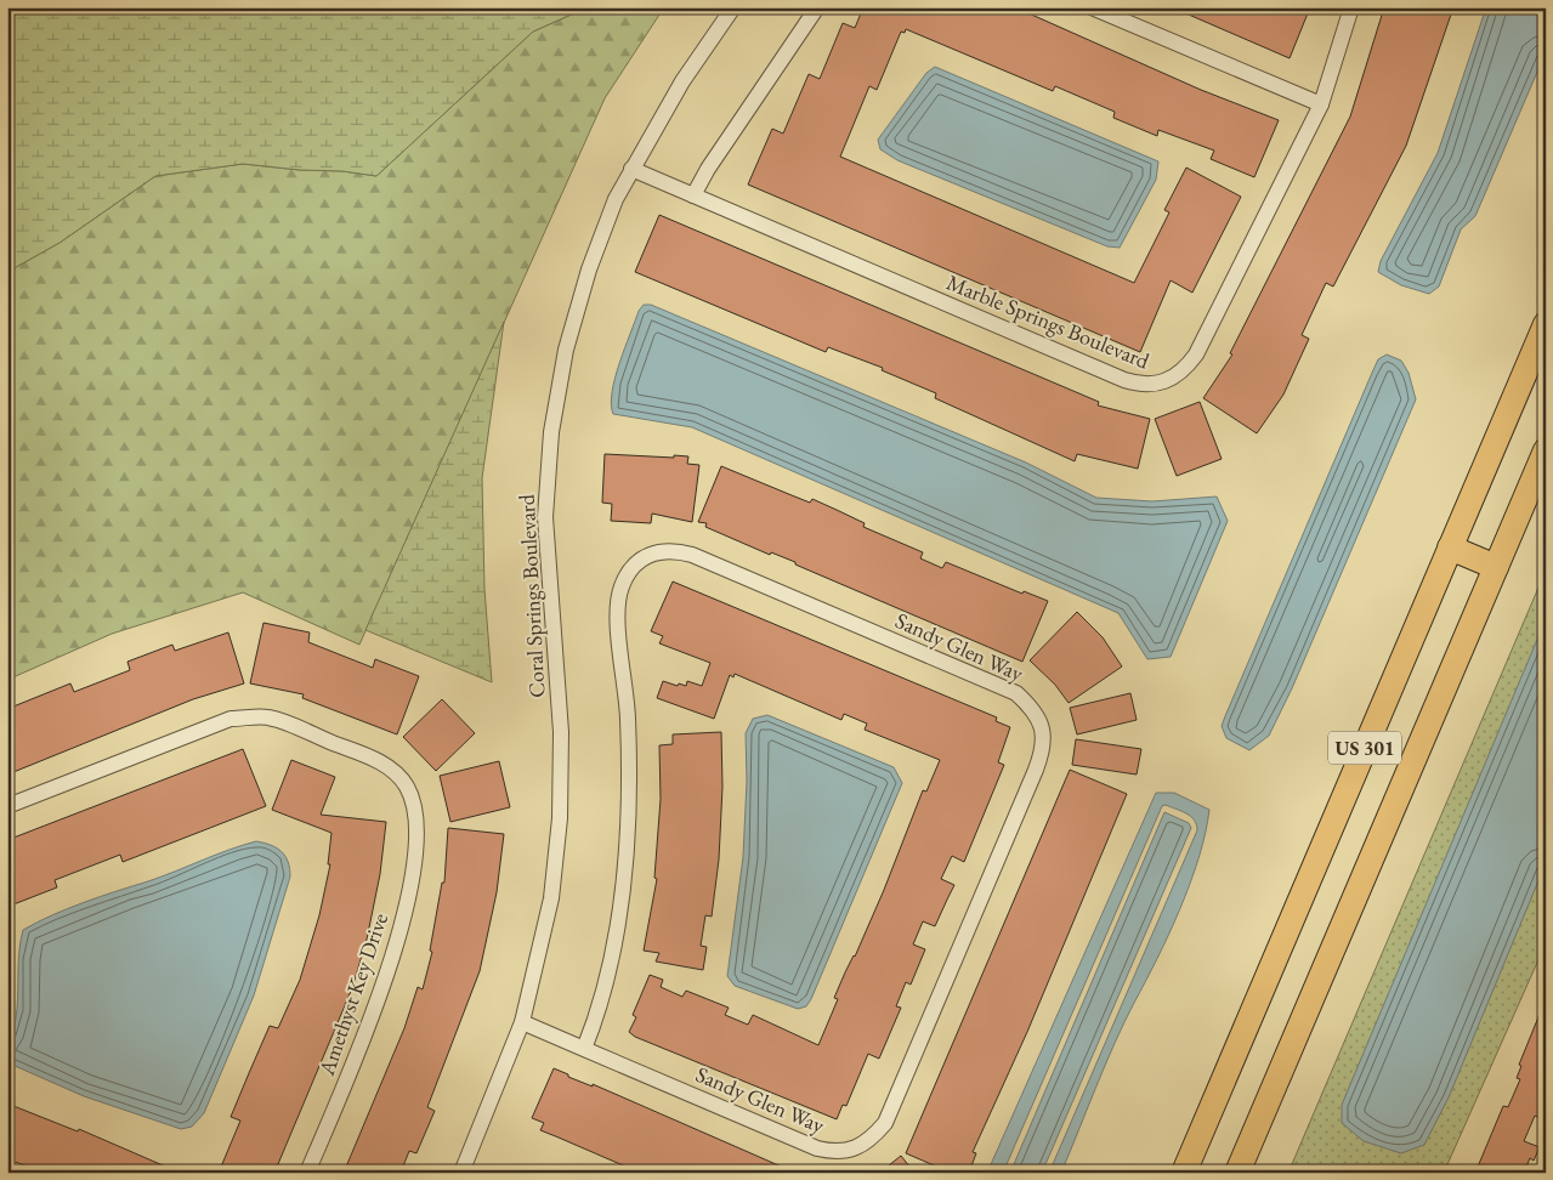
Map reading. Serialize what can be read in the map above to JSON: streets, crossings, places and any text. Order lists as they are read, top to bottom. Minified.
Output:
{"streets":{"main road":["US 301"],"street":["Marble Springs Boulevard","Coral Springs Boulevard","Sandy Glen Way","Amethyst Key Drive"]},"crossings":[["Marble Springs Boulevard","Coral Springs Boulevard"],["Coral Springs Boulevard","Sandy Glen Way"]]}
